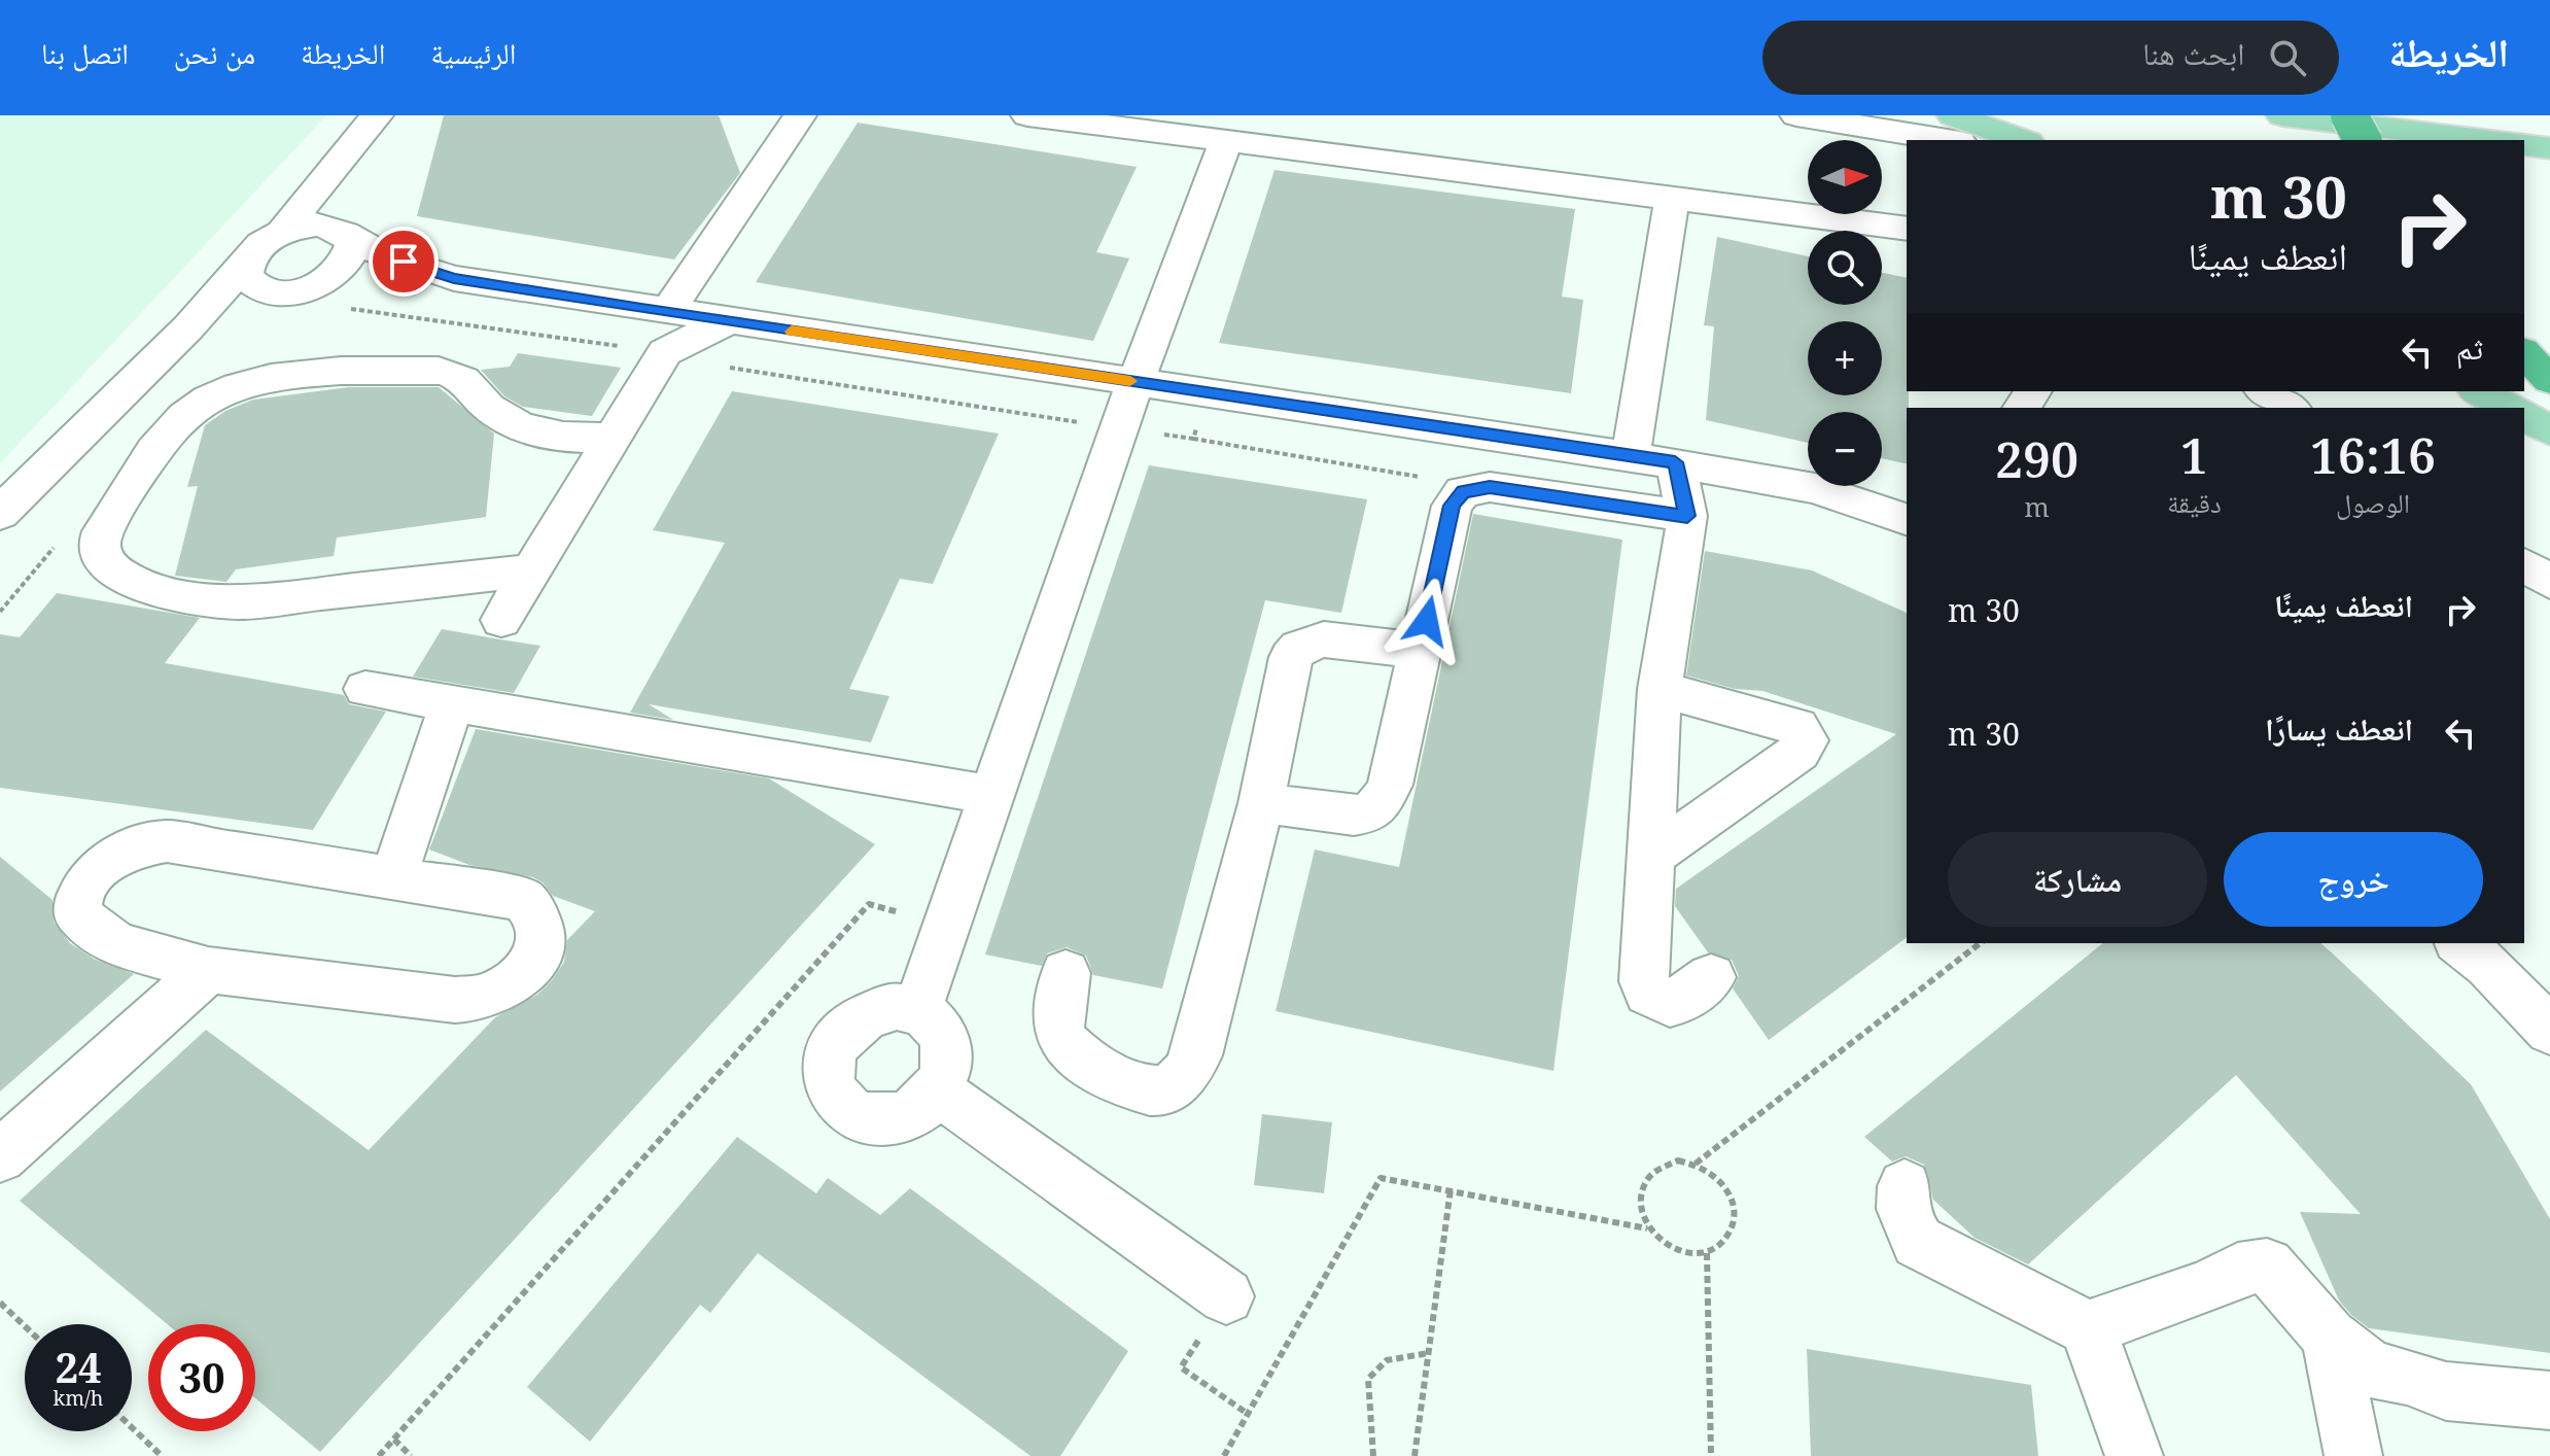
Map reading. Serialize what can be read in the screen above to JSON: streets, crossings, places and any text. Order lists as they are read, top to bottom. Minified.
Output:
{"north":"right","page":{"header":"الخريطة","search":"ابحث هنا","nav":["الرئيسية","الخريطة","من نحن","اتصل بنا"],"map_buttons":["+","−"],"turn":["30 m","انعطف يمينًا"],"then":"ثم","eta":["16:16","الوصول","1","دقيقة","290","m"],"list":[{"name":"انعطف يمينًا","value":"30 m"},{"name":"انعطف يسارًا","value":"30 m"}],"buttons":["خروج","مشاركة"],"speed":"24 km/h","limit":"30"}}
